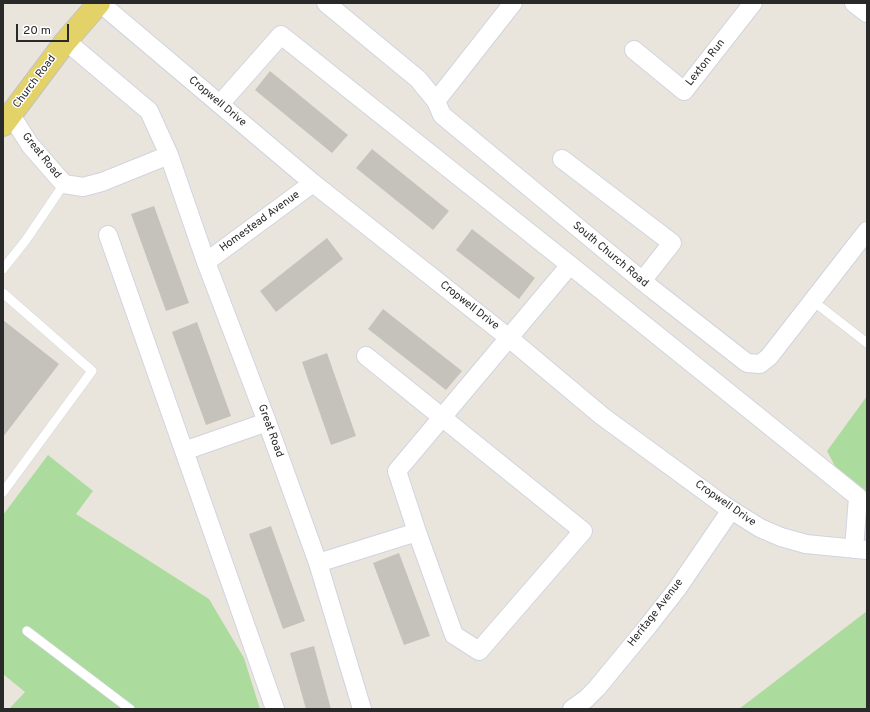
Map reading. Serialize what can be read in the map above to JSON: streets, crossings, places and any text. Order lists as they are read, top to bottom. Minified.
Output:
{"streets":{"main road":["Church Road"],"street":["Lexton Run","Cropwell Drive","Great Road","Homestead Avenue","South Church Road","Heritage Avenue"]},"crossings":[["Church Road","Cropwell Drive"],["Church Road","Great Road"],["Cropwell Drive","Homestead Avenue"],["Cropwell Drive","Heritage Avenue"],["Great Road","Homestead Avenue"]],"scale_bar":"20 m"}
